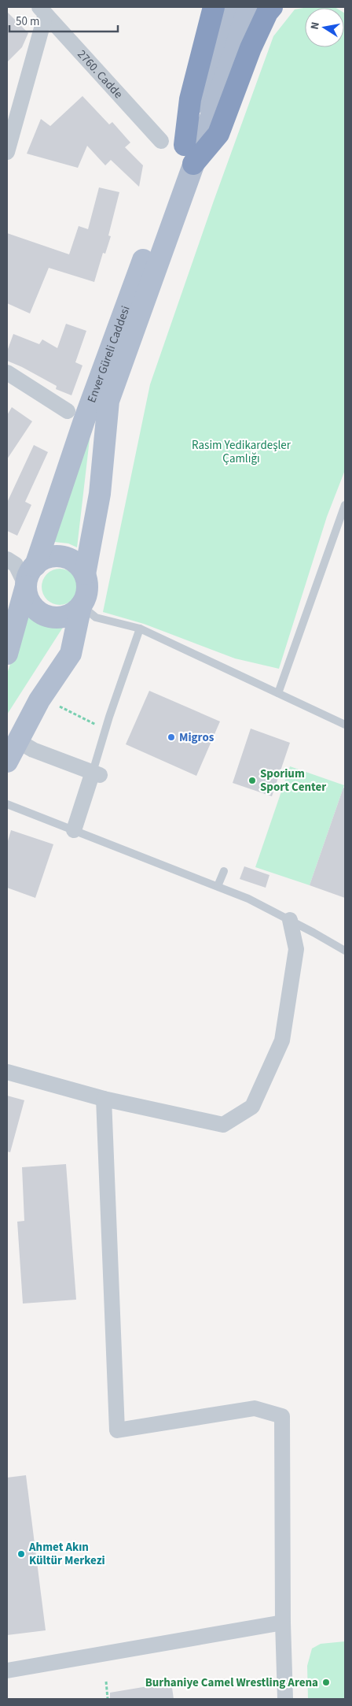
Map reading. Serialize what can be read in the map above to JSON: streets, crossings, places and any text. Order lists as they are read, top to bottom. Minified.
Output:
{"streets":{"main road":["Enver Güreli Caddesi"],"street":["2760. Cadde"]},"parks":["Rasim Yedikardeşler Çamlığı"],"places":["Migros","Sporium Sport Center","Ahmet Akın Kültür Merkezi","Burhaniye Camel Wrestling Arena"],"scale_bar":"50 m","north":"left"}
